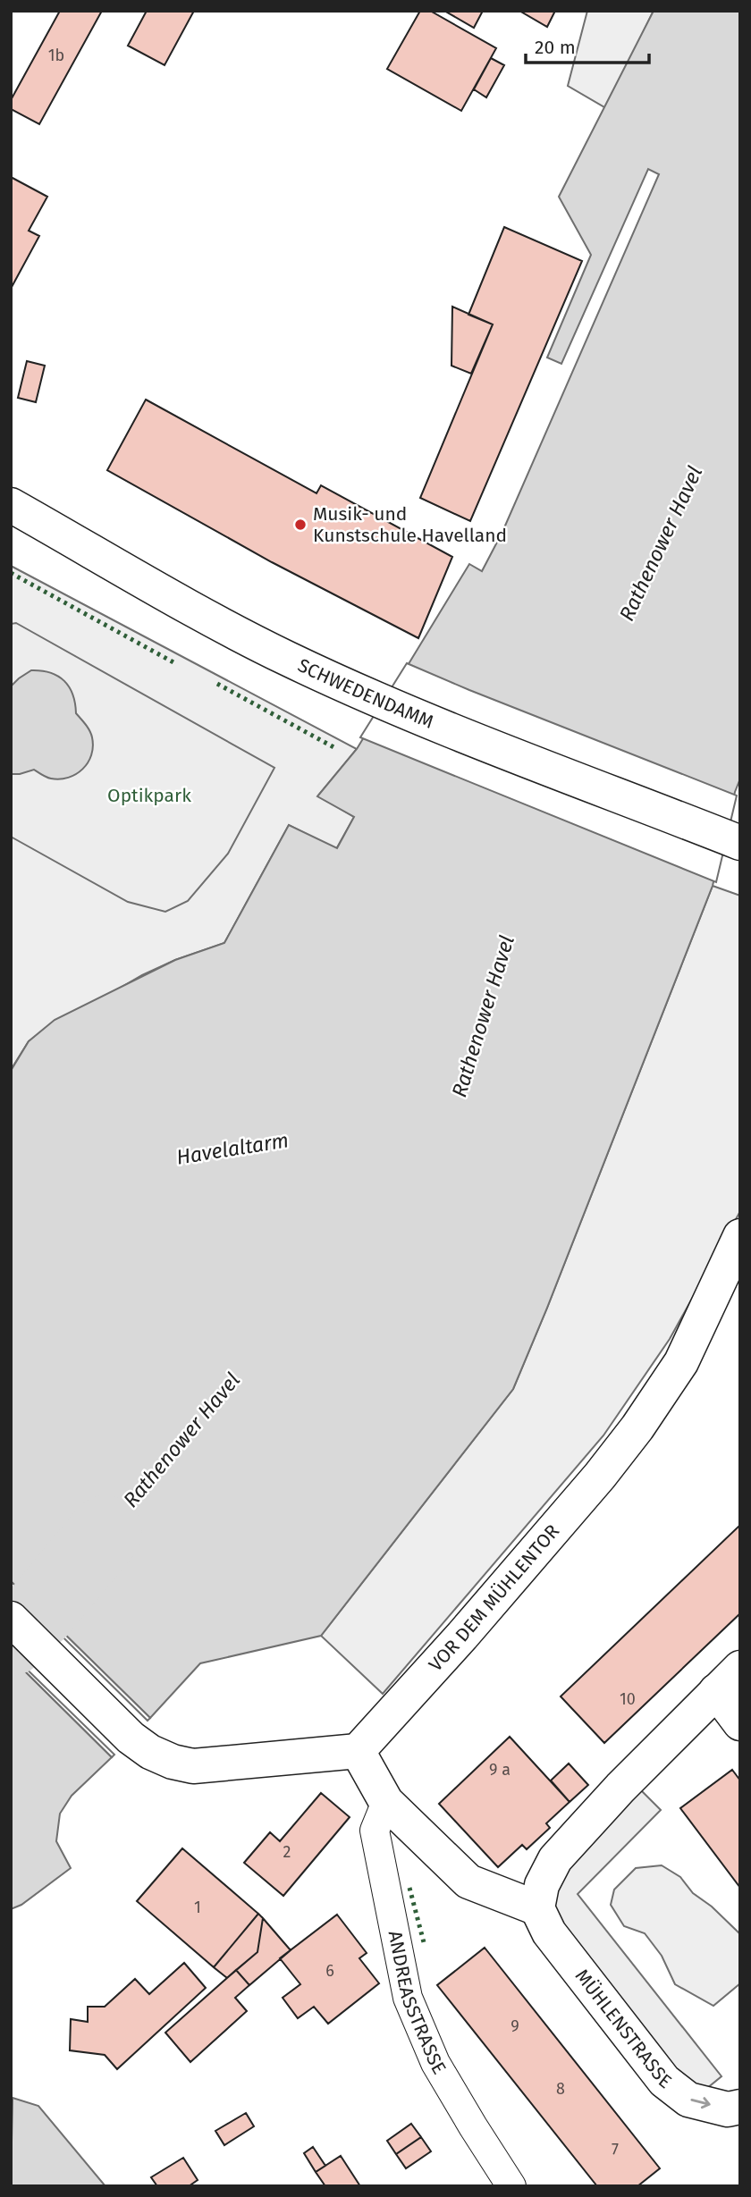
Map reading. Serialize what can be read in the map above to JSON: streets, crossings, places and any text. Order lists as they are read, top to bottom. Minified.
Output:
{"streets":{"street":["SCHWEDENDAMM","VOR DEM MÜHLENTOR","ANDREASSTRASSE","MÜHLENSTRASSE"]},"one_way":["MÜHLENSTRASSE"],"water":["Rathenower Havel","Havelaltarm"],"parks":["Optikpark"],"places":["Musik- und Kunstschule Havelland"],"house_numbers":["1b","10","9 a","2","1","6","9","8","7"],"scale_bar":"20 m"}
